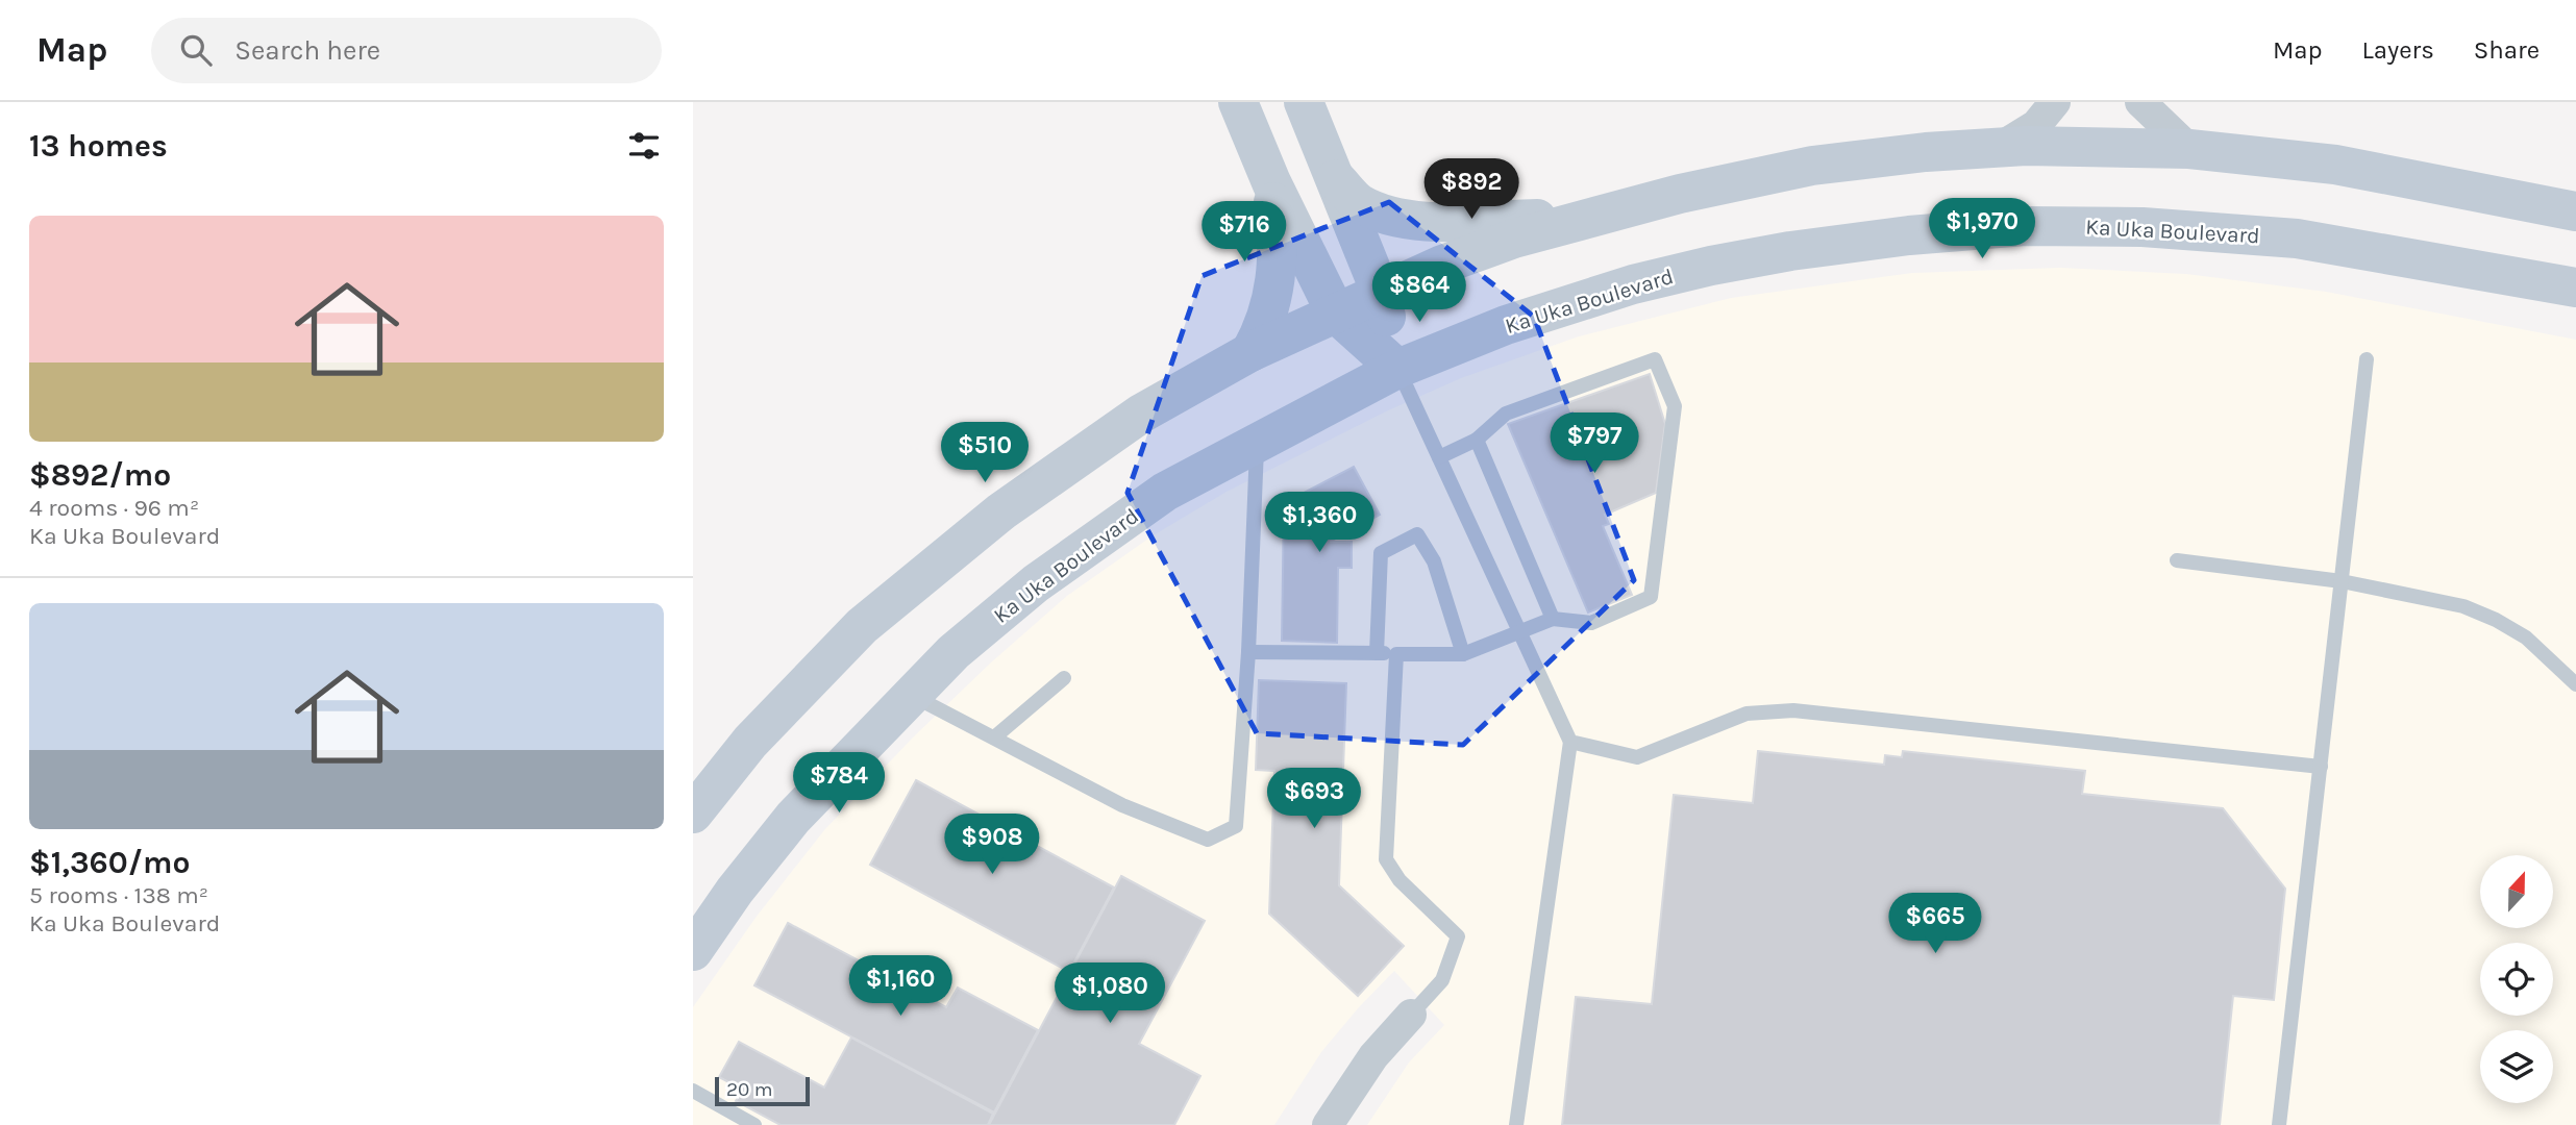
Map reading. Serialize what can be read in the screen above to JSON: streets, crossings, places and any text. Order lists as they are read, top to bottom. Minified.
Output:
{"streets":{"main road":["Ka Uka Boulevard"]},"scale_bar":"20 m","north":"top","page":{"header":"Map","search":"Search here","nav":["Map","Layers","Share"],"heading":"13 homes","price":["$892","$1,970","$716","$864","$797","$510","$1,360","$784","$693","$908","$665","$1,160","$1,080"],"list":[{"name":"$892/mo","note":"4 rooms · 96 m² · Ka Uka Boulevard"},{"name":"$1,360/mo","note":"5 rooms · 138 m² · Ka Uka Boulevard"}],"scale":"20 m"}}
